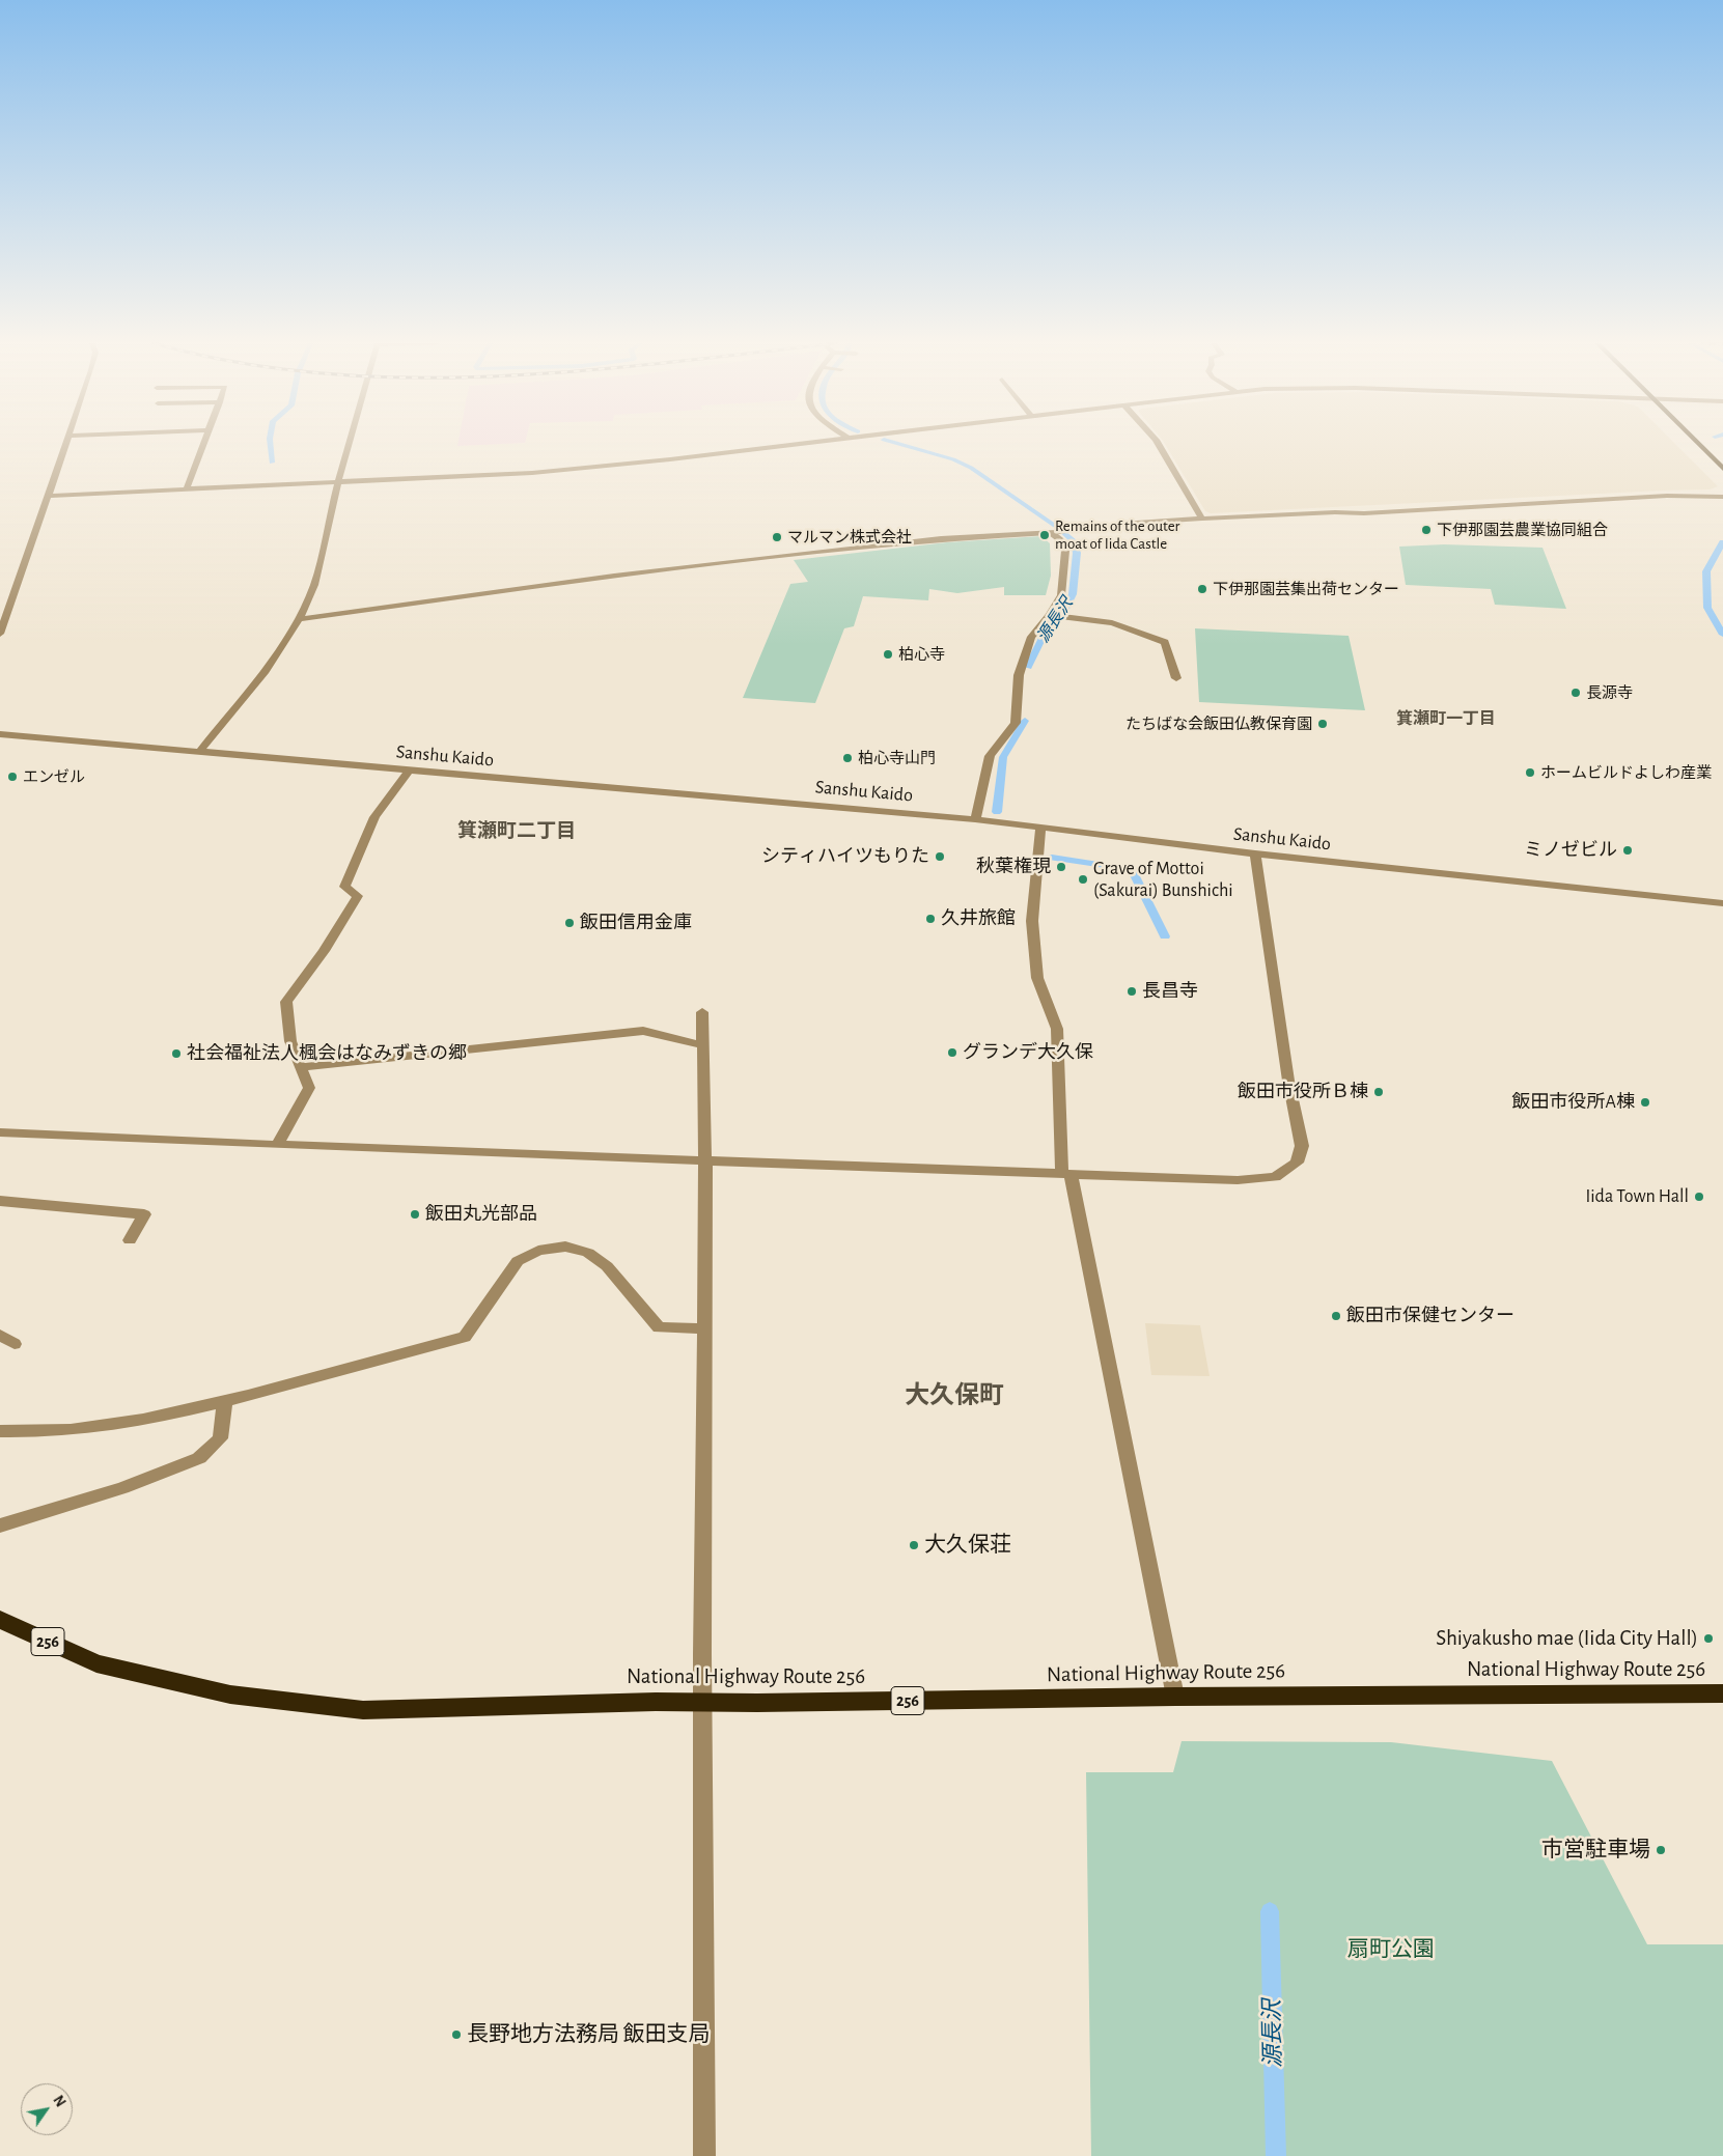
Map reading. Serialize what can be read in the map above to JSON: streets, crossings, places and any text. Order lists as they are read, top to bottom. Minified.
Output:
{"streets":{"highway":["256","National Highway Route 256"],"street":["Sanshu Kaido"]},"districts":["箕瀬町一丁目","箕瀬町二丁目","大久保町"],"water":["源長沢"],"parks":["扇町公園"],"places":["下伊那園芸農業協同組合","Remains of the outer moat of Iida Castle","マルマン株式会社","下伊那園芸集出荷センター","柏心寺","長源寺","たちばな会飯田仏教保育園","柏心寺山門","ホームビルドよしわ産業","エンゼル","ミノゼビル","シティハイツもりた","秋葉権現","Grave of Mottoi (Sakurai) Bunshichi","久井旅館","飯田信用金庫","長昌寺","グランデ大久保","社会福祉法人楓会はなみずきの郷","飯田市役所Ｂ棟","飯田市役所A棟","Iida Town Hall","飯田丸光部品","飯田市保健センター","大久保荘","Shiyakusho mae (Iida City Hall)","市営駐車場","長野地方法務局 飯田支局"],"north":"top right"}
